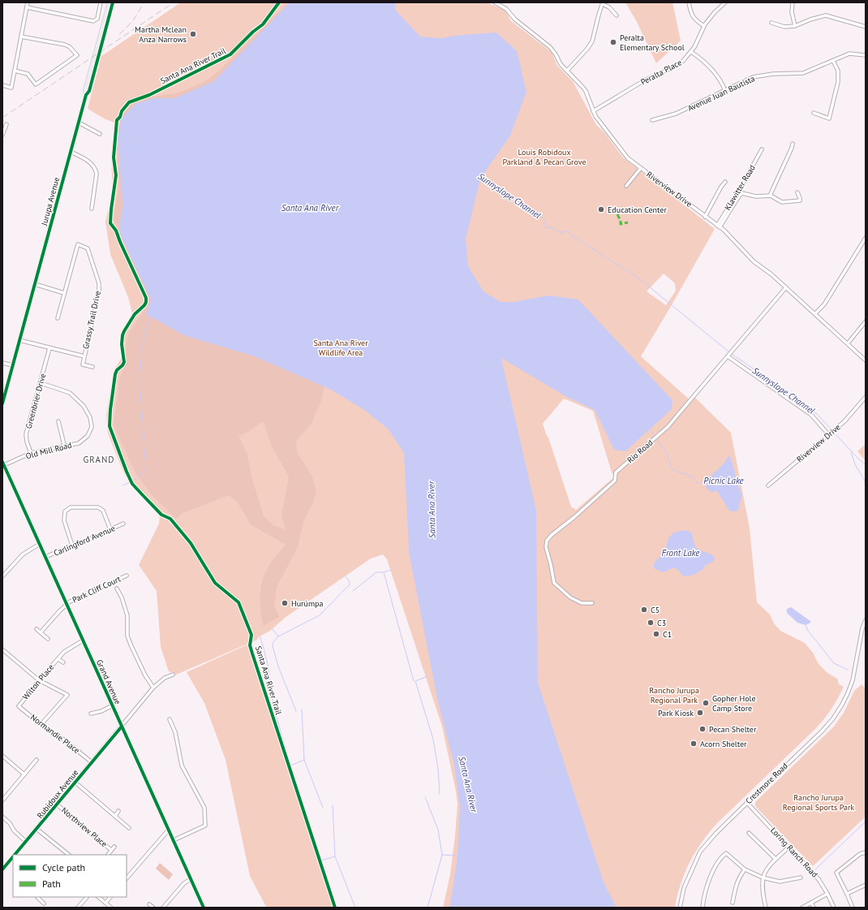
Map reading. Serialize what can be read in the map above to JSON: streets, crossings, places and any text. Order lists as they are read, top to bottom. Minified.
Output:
{"streets":{"main road":["Jurupa Avenue"],"street":["Peralta Place","Avenue Juan Bautista","Klawitter Road","Riverview Drive","Grassy Trail Drive","Greenbrier Drive","Old Mill Road","Rio Road","Carlingford Avenue","Park Cliff Court","Wilton Place","Grand Avenue","Normandie Place","Crestmore Road","Rubidoux Avenue","Northview Place","Loring Ranch Road"],"cycle path":["Santa Ana River Trail"]},"crossings":[["Peralta Place","Riverview Drive"],["Klawitter Road","Riverview Drive"],["Riverview Drive","Rio Road"],["Greenbrier Drive","Old Mill Road"],["Old Mill Road","Grand Avenue"],["Carlingford Avenue","Grand Avenue"],["Park Cliff Court","Grand Avenue"],["Wilton Place","Grand Avenue"],["Wilton Place","Normandie Place"],["Grand Avenue","Rubidoux Avenue"],["Normandie Place","Rubidoux Avenue"],["Crestmore Road","Loring Ranch Road"],["Rubidoux Avenue","Northview Place"]],"districts":["GRAND"],"water":["Sunnyslope Channel","Santa Ana River","Picnic Lake","Front Lake"],"parks":["Louis Robidoux Parkland & Pecan Grove","Santa Ana River Wildlife Area","Rancho Jurupa Regional Park","Rancho Jurupa Regional Sports Park"],"places":["Martha Mclean Anza Narrows","Peralta Elementary School","Education Center","Hurúmpa","C5","C3","C1","Gopher Hole Camp Store","Park Kiosk","Pecan Shelter","Acorn Shelter"],"legend":["Cycle path","Path"]}
